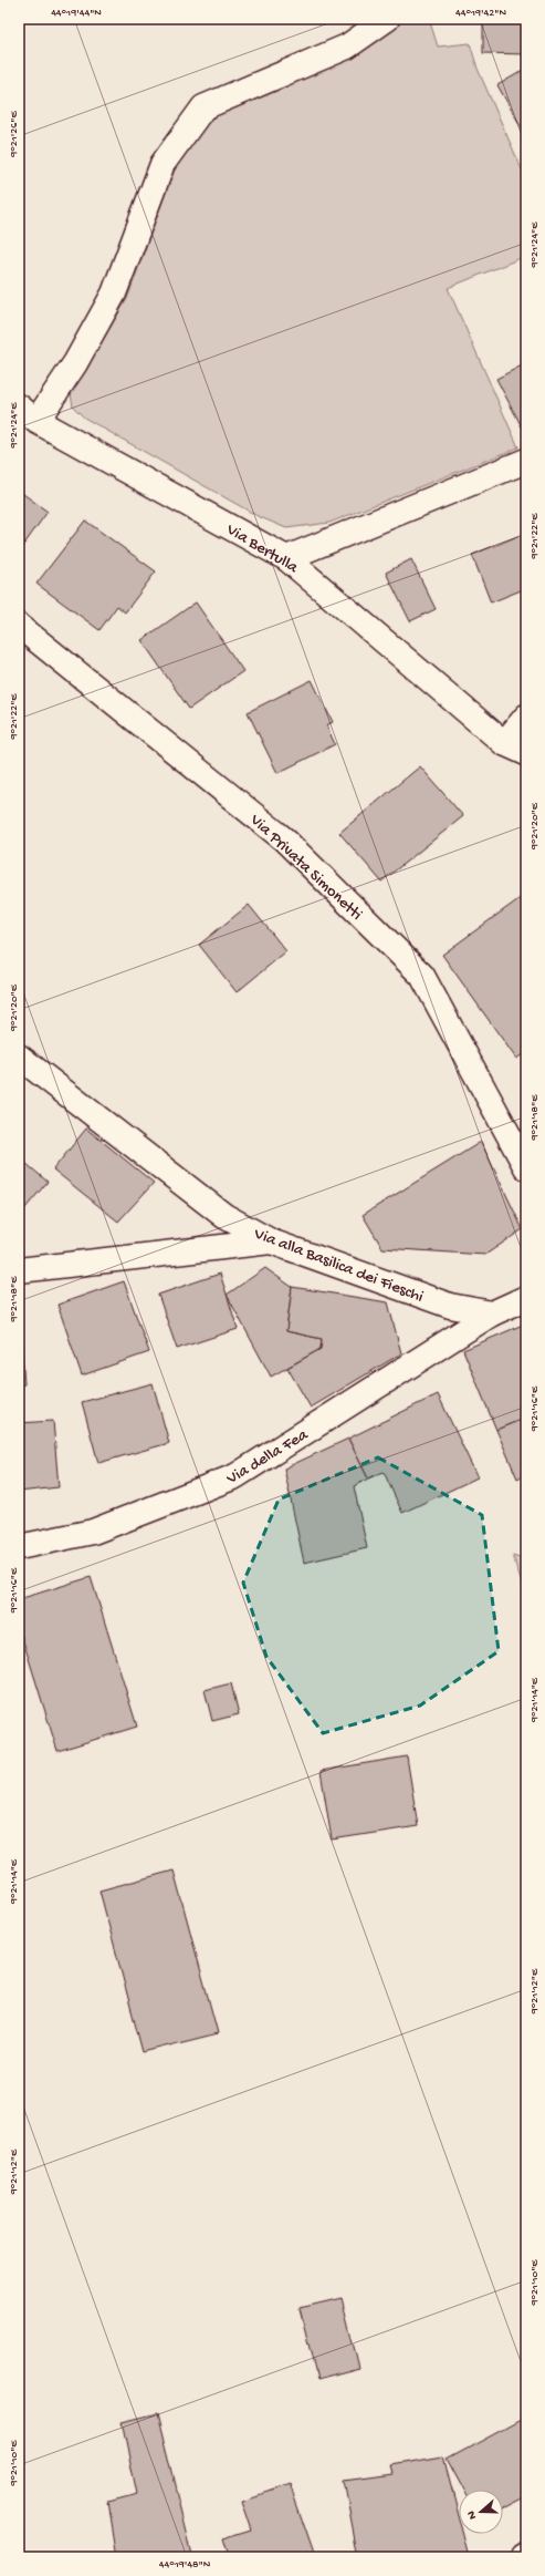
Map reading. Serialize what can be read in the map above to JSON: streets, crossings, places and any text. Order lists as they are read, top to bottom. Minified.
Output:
{"streets":{"street":["Via Bertulla","Via Privata Simonetti","Via alla Basilica dei Fieschi","Via della Fea"]},"crossings":[["Via alla Basilica dei Fieschi","Via della Fea"]],"north":"left","coordinates":["44°19'44\"N","44°19'42\"N","9°21'26\"E","9°21'24\"E","9°21'22\"E","9°21'20\"E","9°21'18\"E","9°21'16\"E","9°21'14\"E","9°21'12\"E","9°21'10\"E","44°19'48\"N"]}
